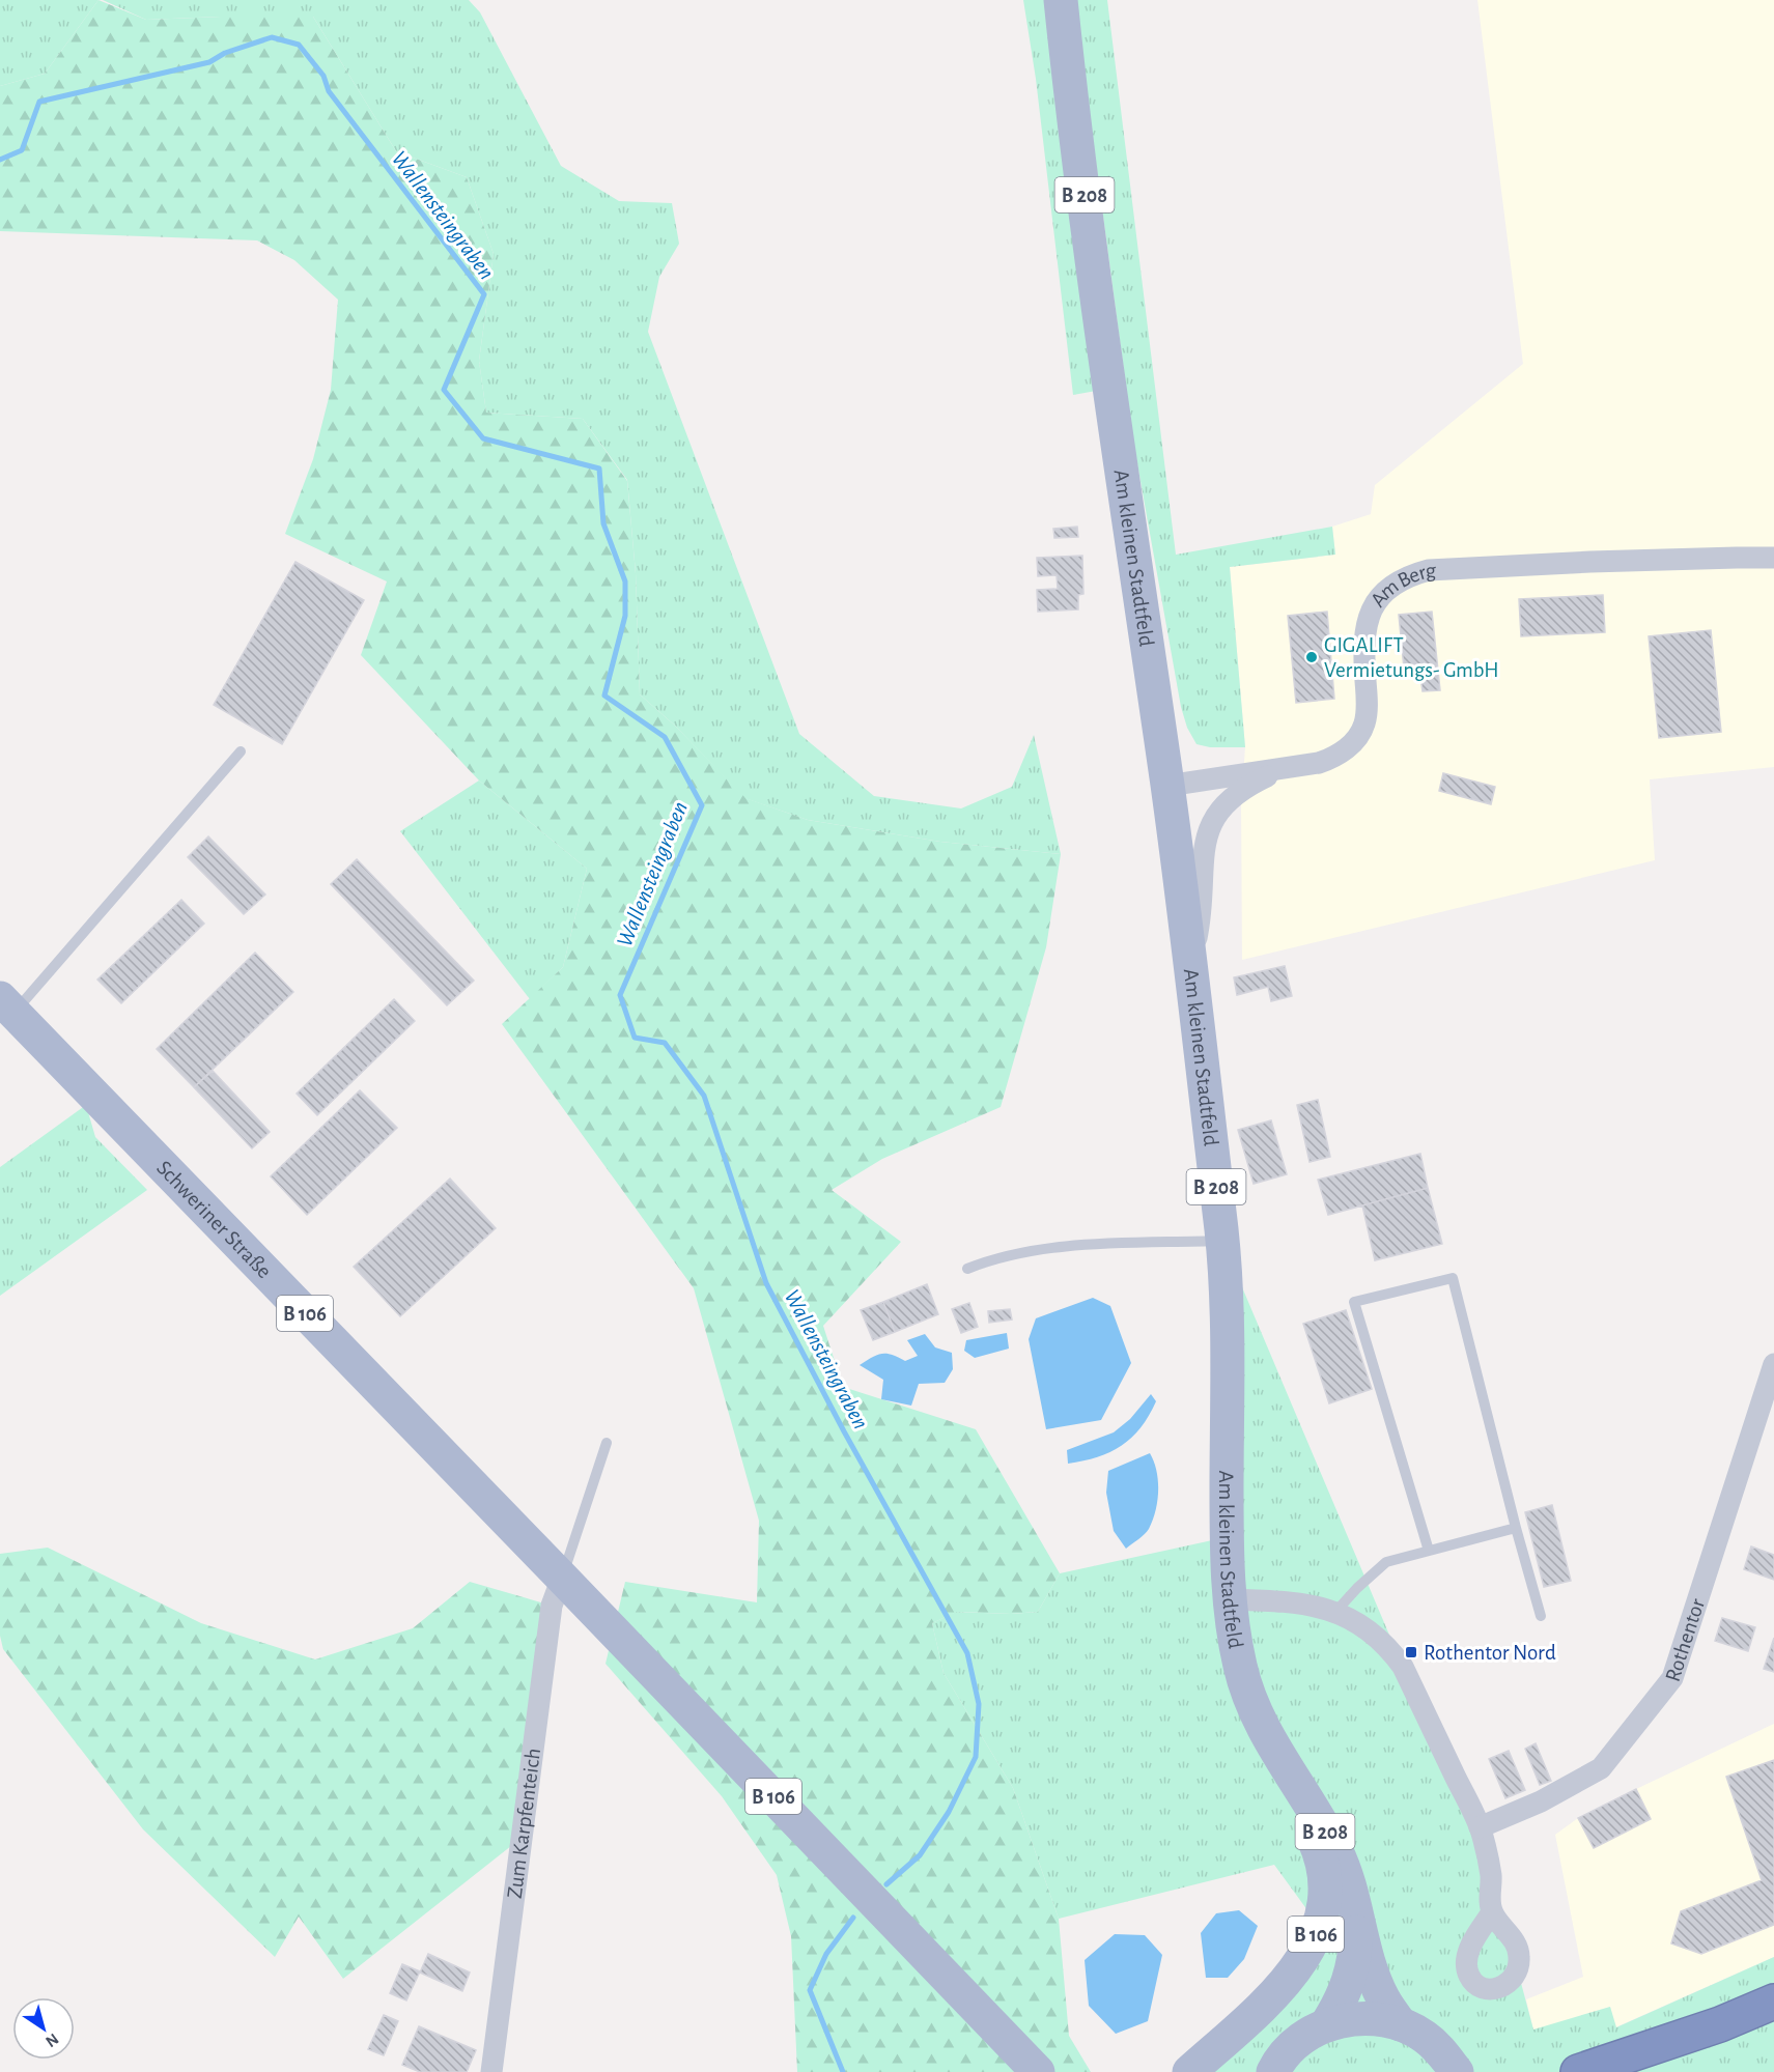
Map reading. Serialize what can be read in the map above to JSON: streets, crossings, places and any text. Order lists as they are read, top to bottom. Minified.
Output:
{"streets":{"main road":["B 208","Am kleinen Stadtfeld","Schweriner Straße","B 106"],"street":["Am Berg","Rothentor","Zum Karpfenteich"]},"crossings":[["B 208","Am kleinen Stadtfeld"],["B 208","B 106"],["Am kleinen Stadtfeld","Am Berg"],["Am kleinen Stadtfeld","B 106"],["Schweriner Straße","B 106"],["Schweriner Straße","Zum Karpfenteich"]],"water":["Wallensteingraben"],"places":{"other":["GIGALIFT Vermietungs- GmbH"],"transit":["Rothentor Nord"]},"north":"bottom right"}
